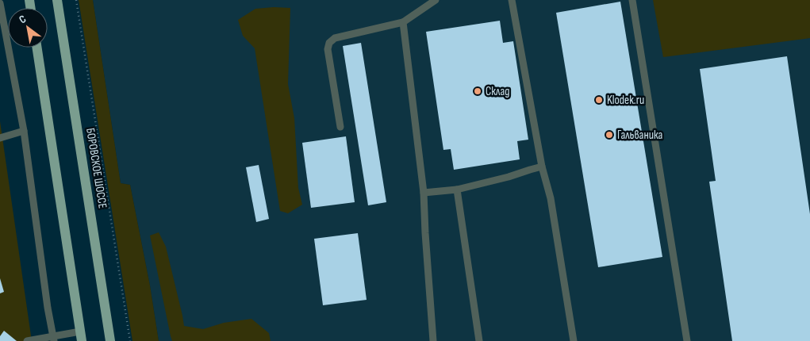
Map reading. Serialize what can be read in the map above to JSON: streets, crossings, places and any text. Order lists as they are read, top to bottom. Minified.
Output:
{"streets":{"main road":["БОРОВСКОЕ ШОССЕ"]},"places":["Склад","Klodek.ru","Гальваника"],"north":"top left"}
